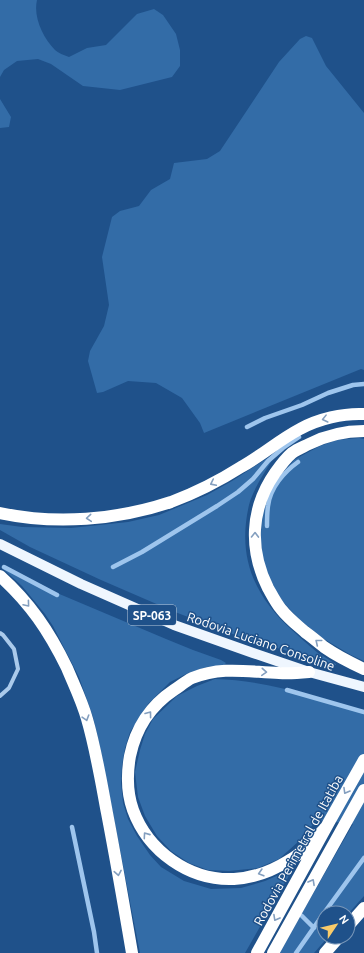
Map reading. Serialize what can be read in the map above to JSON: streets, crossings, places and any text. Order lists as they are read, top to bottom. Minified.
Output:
{"streets":{"highway":["Rodovia Perimetral de Itatiba"],"main road":["SP-063","Rodovia Luciano Consoline"]},"north":"top right"}
